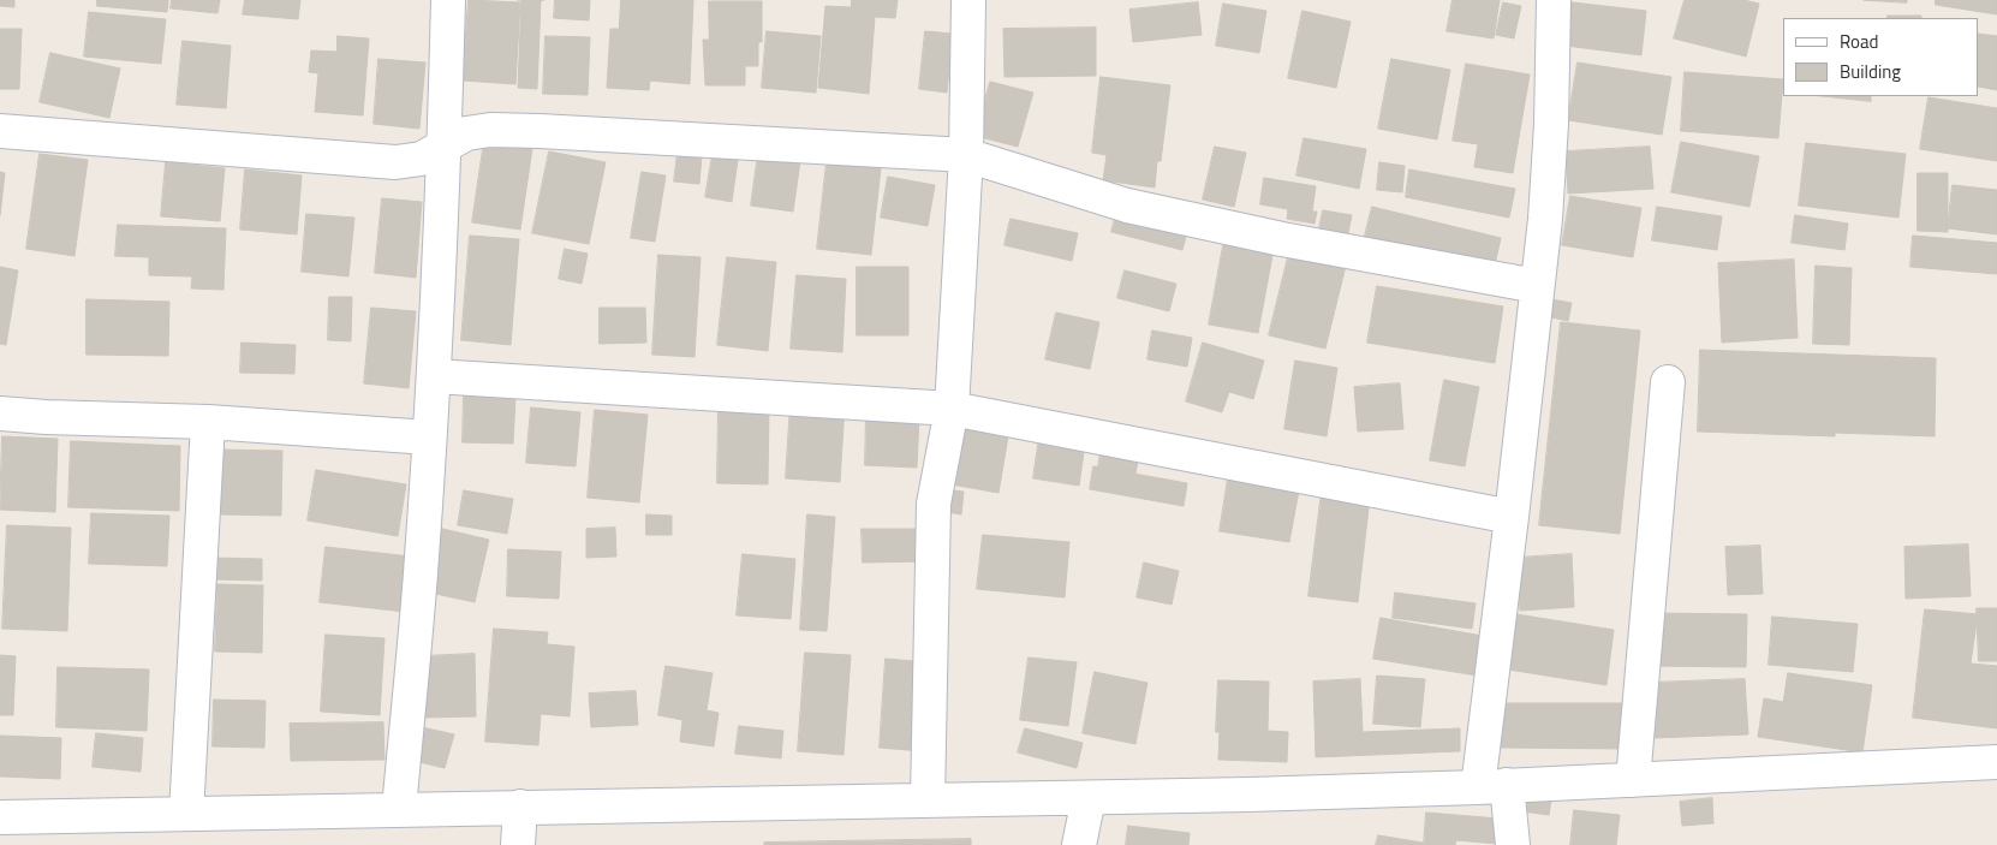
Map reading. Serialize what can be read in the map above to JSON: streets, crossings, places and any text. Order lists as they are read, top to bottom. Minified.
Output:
{"legend":["Road","Building"]}
